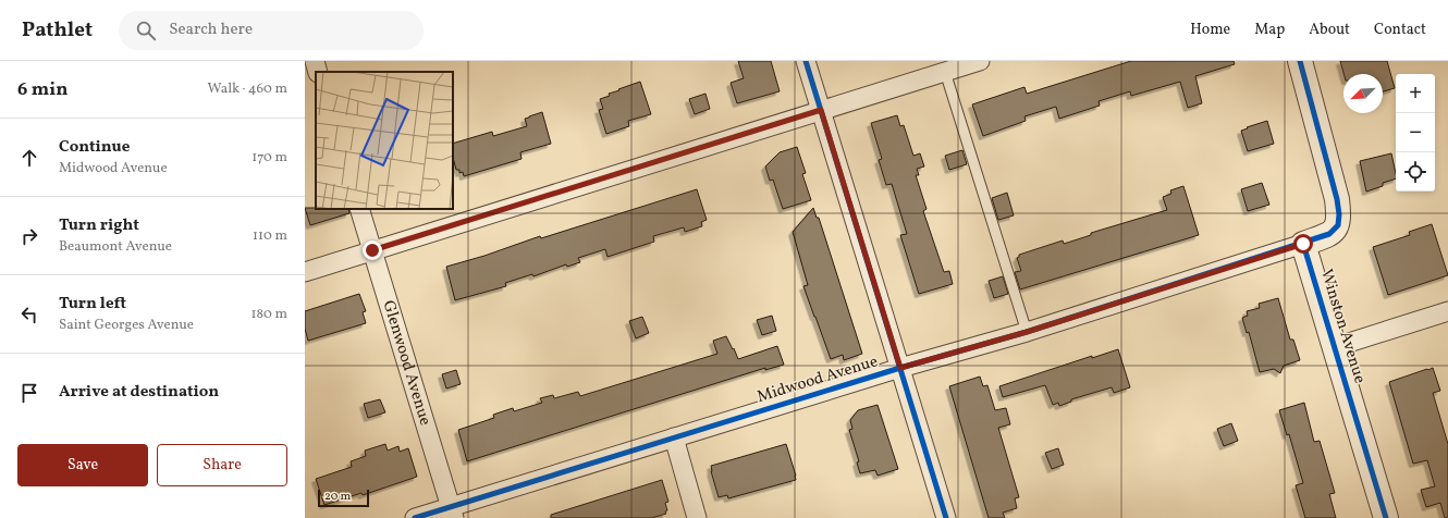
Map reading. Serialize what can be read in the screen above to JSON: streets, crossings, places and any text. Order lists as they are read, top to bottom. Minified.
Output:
{"streets":{"street":["Winston Avenue","Glenwood Avenue","Midwood Avenue"]},"crossings":[["Winston Avenue","Midwood Avenue"],["Glenwood Avenue","Midwood Avenue"]],"scale_bar":"20 m","north":"bottom left","page":{"header":"Pathlet","search":"Search here","nav":["Home","Map","About","Contact"],"heading":["6 min","Walk · 460 m"],"map_buttons":["+","−"],"list":[["Continue","Midwood Avenue","170 m"],["Turn right","Beaumont Avenue","110 m"],["Turn left","Saint Georges Avenue","180 m"],"Arrive at destination"],"buttons":["Save","Share"],"scale":"20 m"}}
